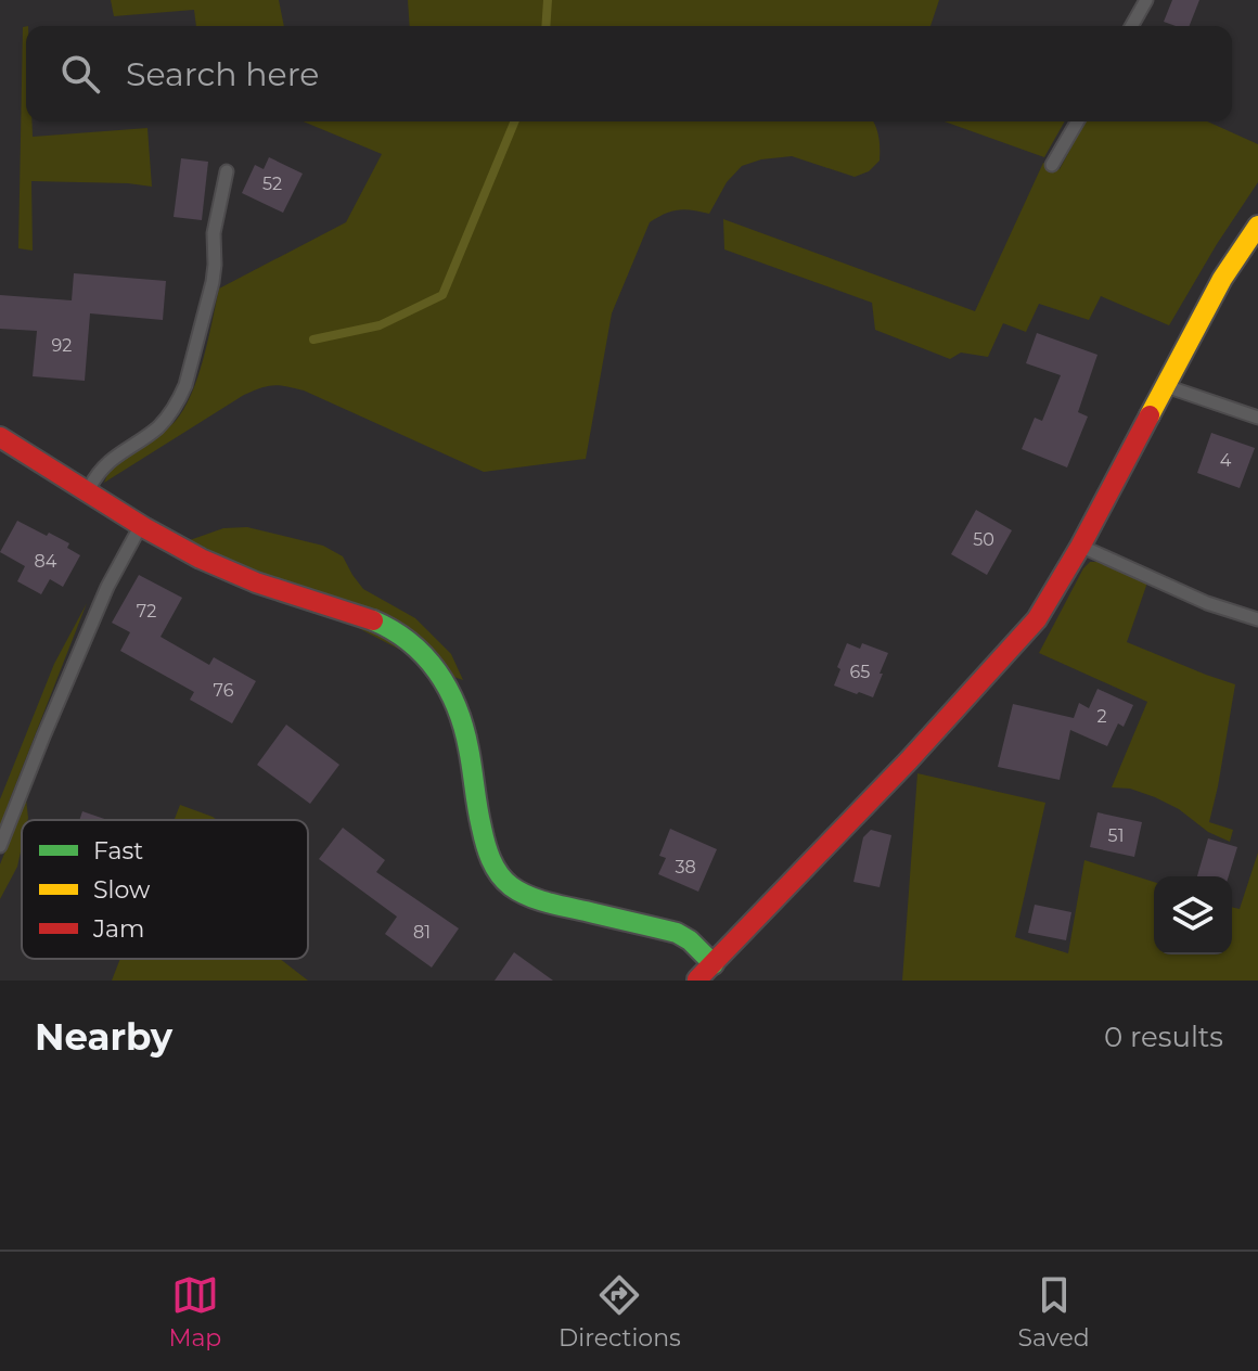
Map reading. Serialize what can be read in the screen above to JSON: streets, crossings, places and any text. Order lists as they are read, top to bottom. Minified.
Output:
{"house_numbers":["52","92","4","50","84","72","65","76","2","51","38","81"],"legend":["Fast","Slow","Jam"],"page":{"search":"Search here","heading":["Nearby","0 results"],"nav":["Map","Directions","Saved"]}}
